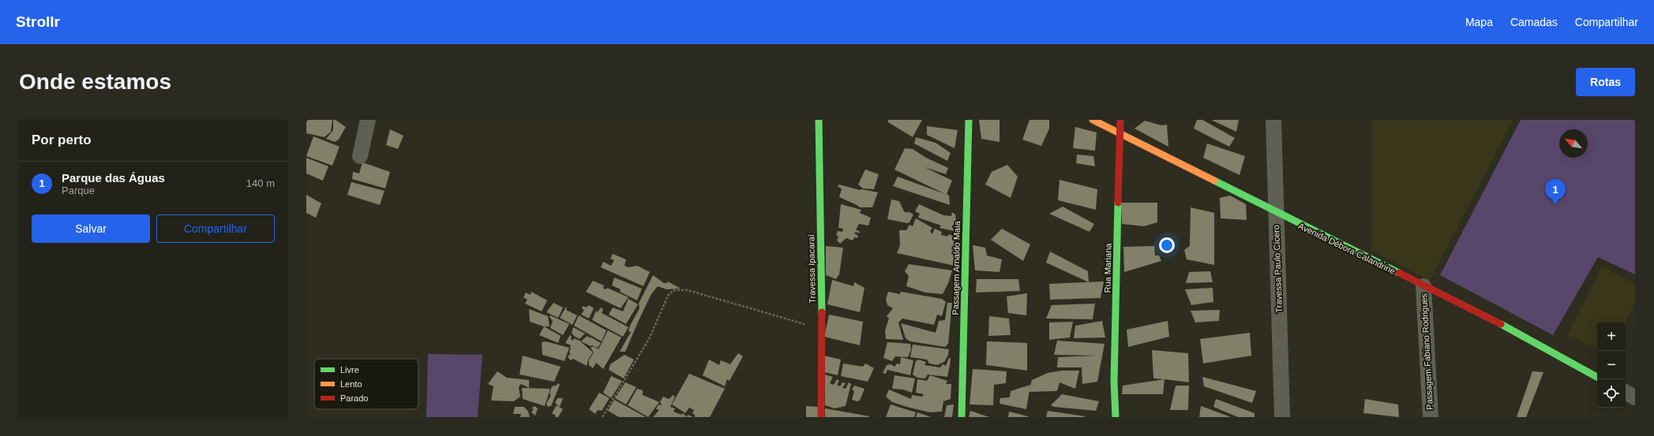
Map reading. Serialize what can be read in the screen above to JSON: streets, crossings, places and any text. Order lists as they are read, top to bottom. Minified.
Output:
{"streets":{"street":["Avenida Débora Calandrine","Passagem Arnaldo Maia","Rua Mariana","Travessa Ipacaraí","Travessa Paulo Cícero","Passagem Fabiano Rodrigues"]},"crossings":[["Avenida Débora Calandrine","Rua Mariana"],["Avenida Débora Calandrine","Travessa Paulo Cícero"],["Avenida Débora Calandrine","Passagem Fabiano Rodrigues"]],"legend":["Livre","Lento","Parado"],"north":"top left","page":{"header":"Strollr","nav":["Mapa","Camadas","Compartilhar"],"buttons":["Rotas",["Salvar","Compartilhar"]],"title":"Onde estamos","heading":"Por perto","list":[{"mark":"1","name":"Parque das Águas","note":"Parque","value":"140 m"}],"pins":"1","map_buttons":["+","−"]}}
